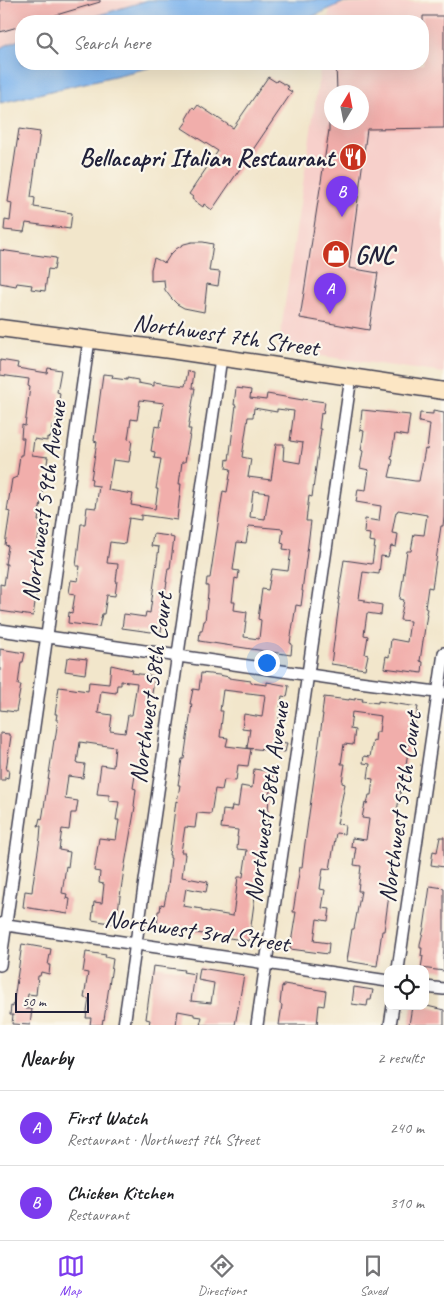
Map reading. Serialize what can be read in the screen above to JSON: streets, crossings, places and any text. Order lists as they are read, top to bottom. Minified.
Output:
{"streets":{"main road":["Northwest 7th Street"],"street":["Northwest 59th Avenue","Northwest 58th Court","Northwest 58th Avenue","Northwest 57th Court","Northwest 3rd Street"]},"crossings":[["Northwest 7th Street","Northwest 59th Avenue"],["Northwest 7th Street","Northwest 58th Court"],["Northwest 7th Street","Northwest 58th Avenue"],["Northwest 59th Avenue","Northwest 3rd Street"],["Northwest 58th Court","Northwest 3rd Street"],["Northwest 58th Avenue","Northwest 3rd Street"]],"places":{"restaurant":["Bellacapri Italian Restaurant"],"shop":["GNC"]},"scale_bar":"50 m","north":"top","page":{"search":"Search here","pins":["B","A"],"scale":"50 m","heading":["Nearby","2 results"],"list":[{"mark":"A","name":"First Watch","note":"Restaurant · Northwest 7th Street","value":"240 m"},{"mark":"B","name":"Chicken Kitchen","note":"Restaurant","value":"310 m"}],"nav":["Map","Directions","Saved"]}}
